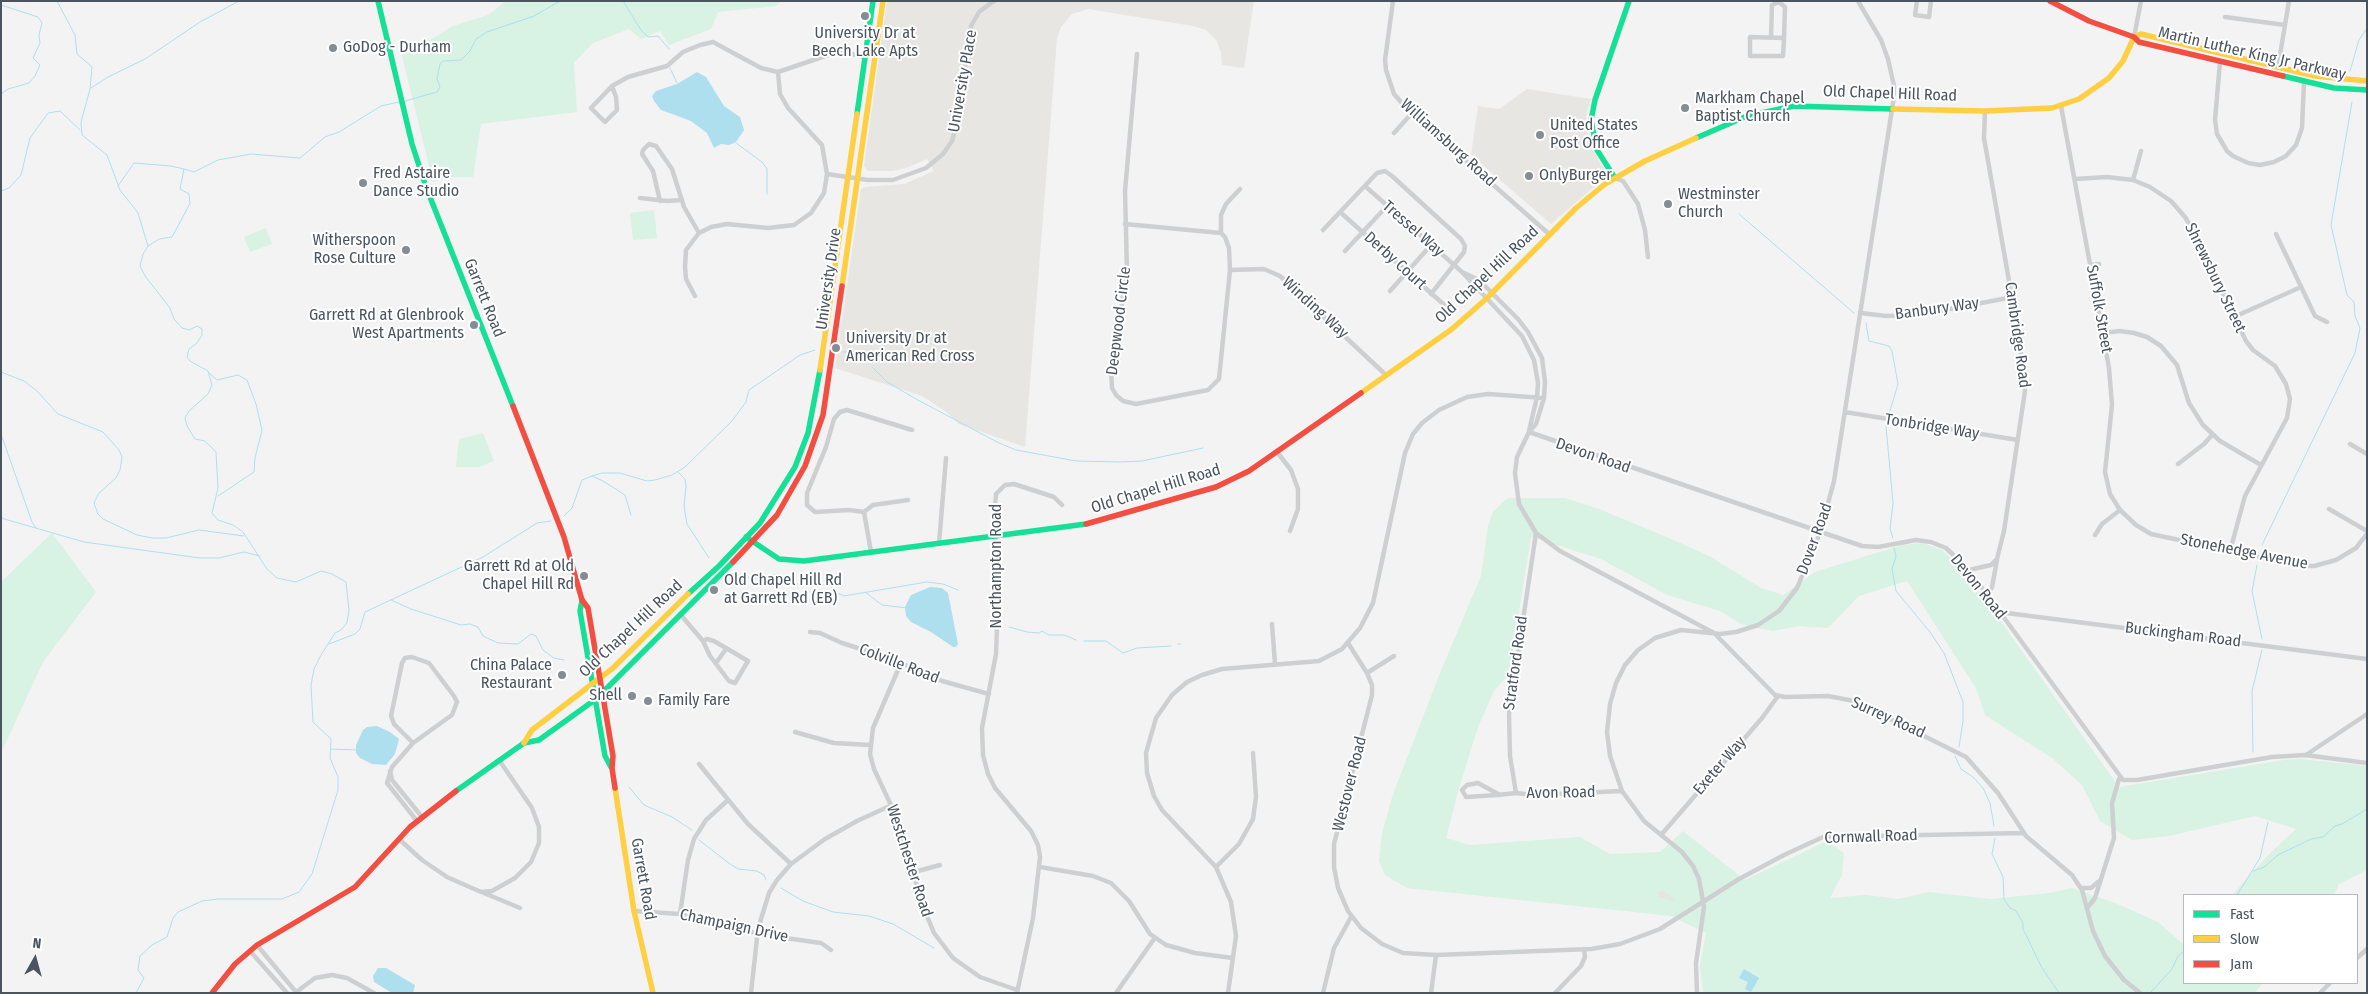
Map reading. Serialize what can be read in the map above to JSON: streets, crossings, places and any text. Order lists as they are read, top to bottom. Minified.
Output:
{"streets":{"street":["Martin Luther King Jr Parkway","University Place","Old Chapel Hill Road","Williamsburg Road","Tressel Way","Derby Court","Shrewsbury Street","University Drive","Garrett Road","Winding Way","Banbury Way","Suffolk Street","Deepwood Circle","Cambridge Road","Tonbridge Way","Devon Road","Dover Road","Stonehedge Avenue","Northampton Road","Buckingham Road","Stratford Road","Colville Road","Surrey Road","Exeter Way","Westover Road","Avon Road","Cornwall Road","Westchester Road","Champaign Drive"]},"crossings":[["Martin Luther King Jr Parkway","Old Chapel Hill Road"],["University Place","University Drive"],["Old Chapel Hill Road","Williamsburg Road"],["Old Chapel Hill Road","Tressel Way"],["Old Chapel Hill Road","University Drive"],["Old Chapel Hill Road","Garrett Road"],["Old Chapel Hill Road","Winding Way"],["Old Chapel Hill Road","Suffolk Street"],["Old Chapel Hill Road","Cambridge Road"],["Old Chapel Hill Road","Dover Road"],["Old Chapel Hill Road","Northampton Road"],["Tressel Way","Devon Road"],["Shrewsbury Street","Suffolk Street"],["Shrewsbury Street","Stonehedge Avenue"],["Garrett Road","Champaign Drive"],["Winding Way","Deepwood Circle"],["Banbury Way","Cambridge Road"],["Banbury Way","Dover Road"],["Suffolk Street","Stonehedge Avenue"],["Cambridge Road","Tonbridge Way"],["Cambridge Road","Devon Road"],["Tonbridge Way","Dover Road"],["Devon Road","Dover Road"],["Devon Road","Buckingham Road"],["Dover Road","Exeter Way"],["Dover Road","Westover Road"],["Dover Road","Avon Road"],["Dover Road","Cornwall Road"],["Northampton Road","Colville Road"],["Northampton Road","Westchester Road"],["Stratford Road","Avon Road"],["Colville Road","Westchester Road"],["Surrey Road","Exeter Way"],["Surrey Road","Cornwall Road"],["Westover Road","Cornwall Road"]],"places":["University Dr at Beech Lake Apts","GoDog - Durham","Markham Chapel Baptist Church","United States Post Office","OnlyBurger","Fred Astaire Dance Studio","Westminster Church","Witherspoon Rose Culture","Garrett Rd at Glenbrook West Apartments","University Dr at American Red Cross","Garrett Rd at Old Chapel Hill Rd","Old Chapel Hill Rd at Garrett Rd (EB)","China Palace Restaurant","Shell","Family Fare"],"legend":["Fast","Slow","Jam"],"north":"top"}
